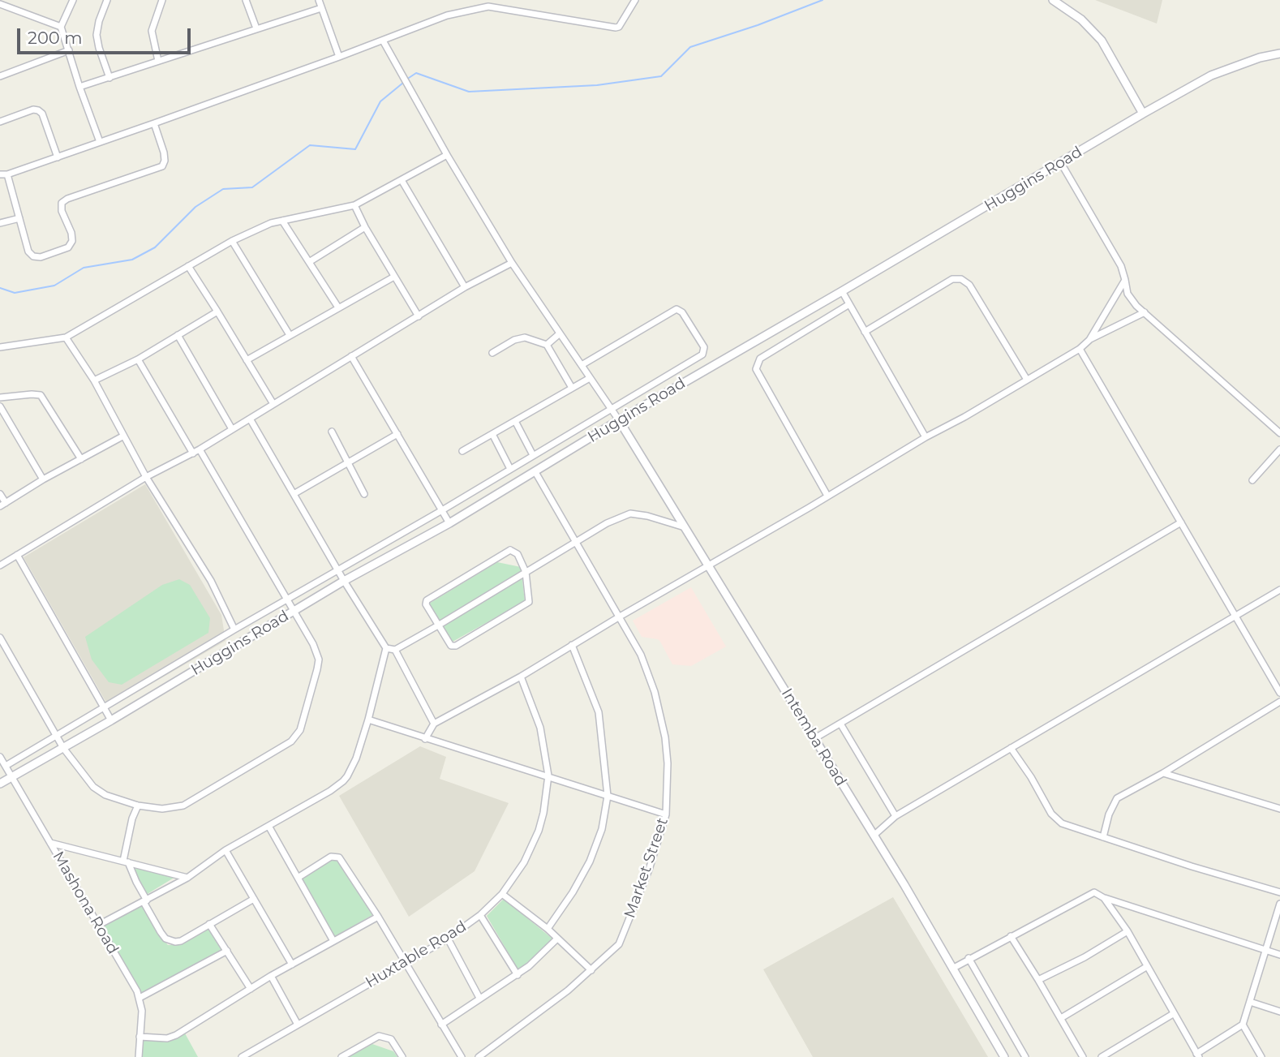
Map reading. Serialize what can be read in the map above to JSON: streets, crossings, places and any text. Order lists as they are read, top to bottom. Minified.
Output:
{"streets":{"street":["Huggins Road","Intemba Road","Market Street","Mashona Road","Huxtable Road"]},"crossings":[["Huggins Road","Intemba Road"],["Huggins Road","Market Street"],["Huggins Road","Mashona Road"]],"scale_bar":"200 m"}
